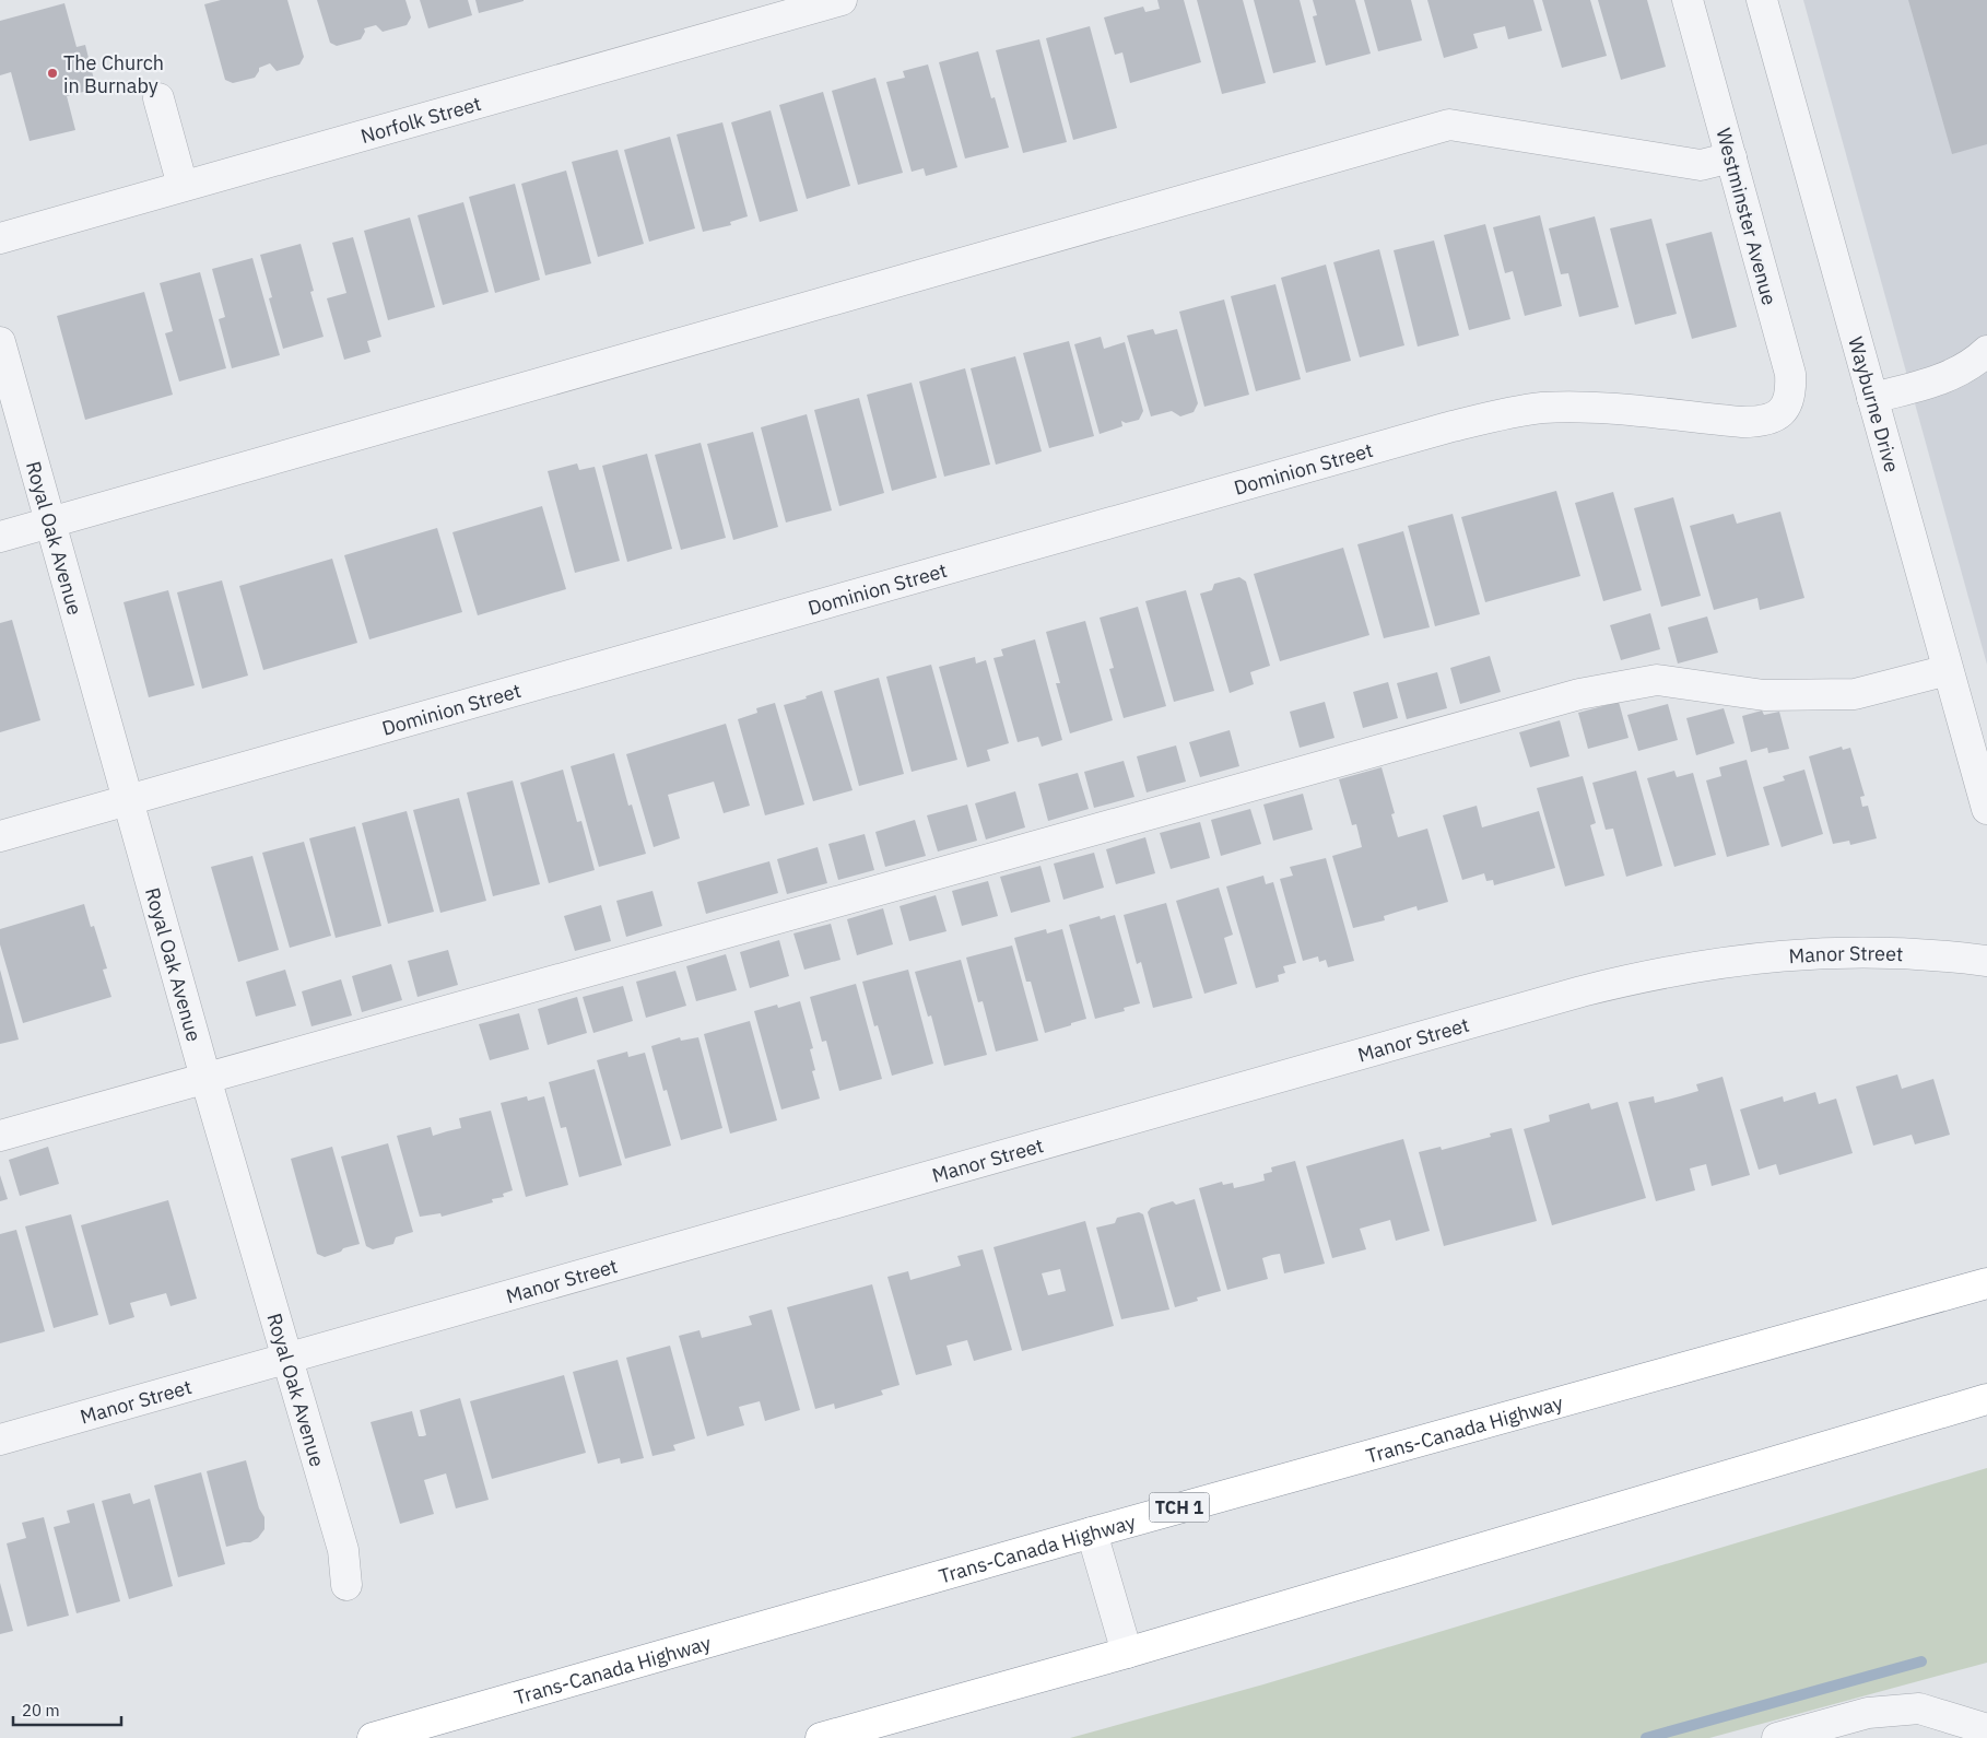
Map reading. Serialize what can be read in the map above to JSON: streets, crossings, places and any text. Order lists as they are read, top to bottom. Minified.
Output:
{"streets":{"highway":["Trans-Canada Highway","TCH 1"],"street":["Norfolk Street","Westminster Avenue","Wayburne Drive","Dominion Street","Royal Oak Avenue","Manor Street"]},"crossings":[["Westminster Avenue","Dominion Street"],["Dominion Street","Royal Oak Avenue"],["Royal Oak Avenue","Manor Street"]],"places":["The Church in Burnaby"],"scale_bar":"20 m"}
